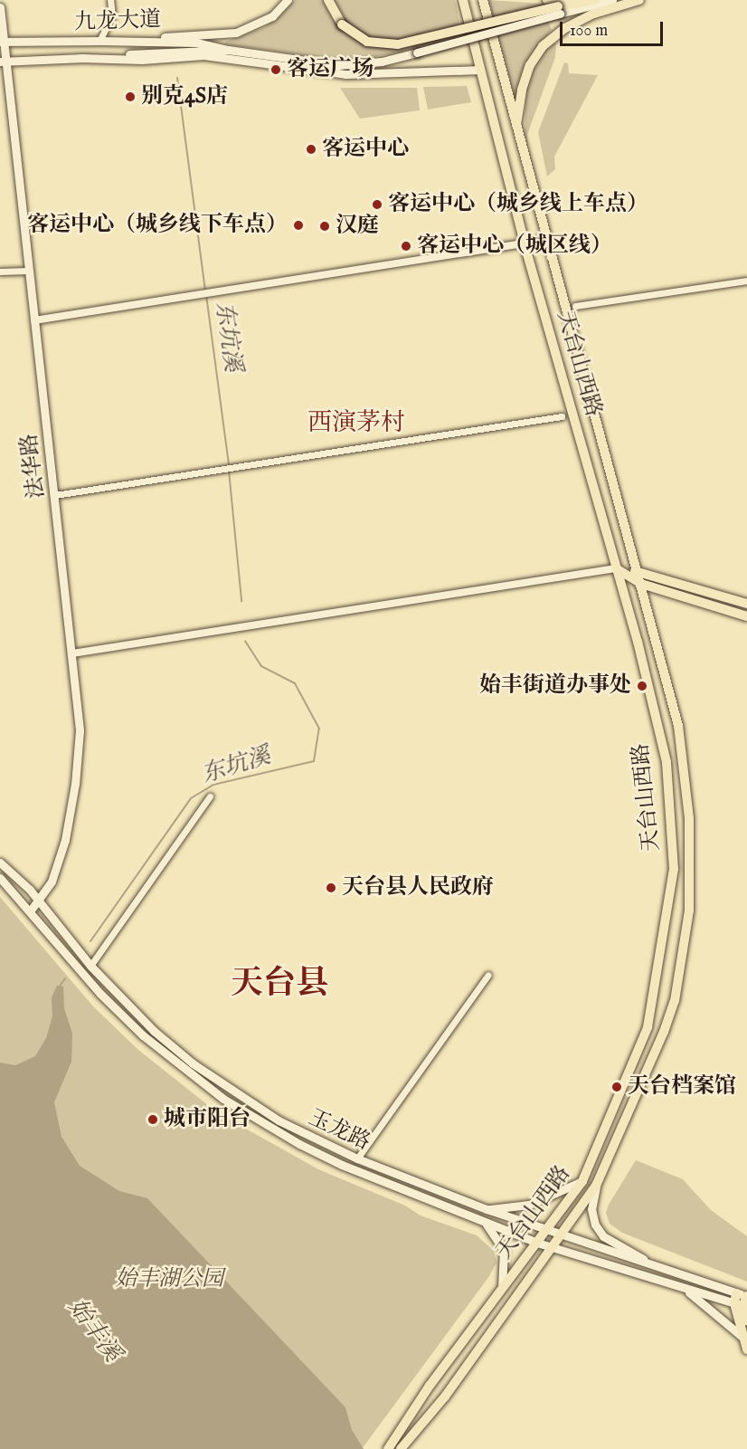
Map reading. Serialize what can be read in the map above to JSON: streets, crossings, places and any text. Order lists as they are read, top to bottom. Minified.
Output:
{"streets":{"main road":["九龙大道","天台山西路","法华路","玉龙路"]},"crossings":[["九龙大道","法华路"],["天台山西路","玉龙路"],["法华路","玉龙路"]],"districts":["西演茅村","天台县"],"water":["东坑溪","始丰溪"],"parks":["始丰湖公园"],"places":["客运广场","别克4S店","客运中心","客运中心（城乡线上车点）","客运中心（城乡线下车点）","汉庭","客运中心（城区线）","始丰街道办事处","天台县人民政府","天台档案馆","城市阳台"],"scale_bar":"100 m"}
